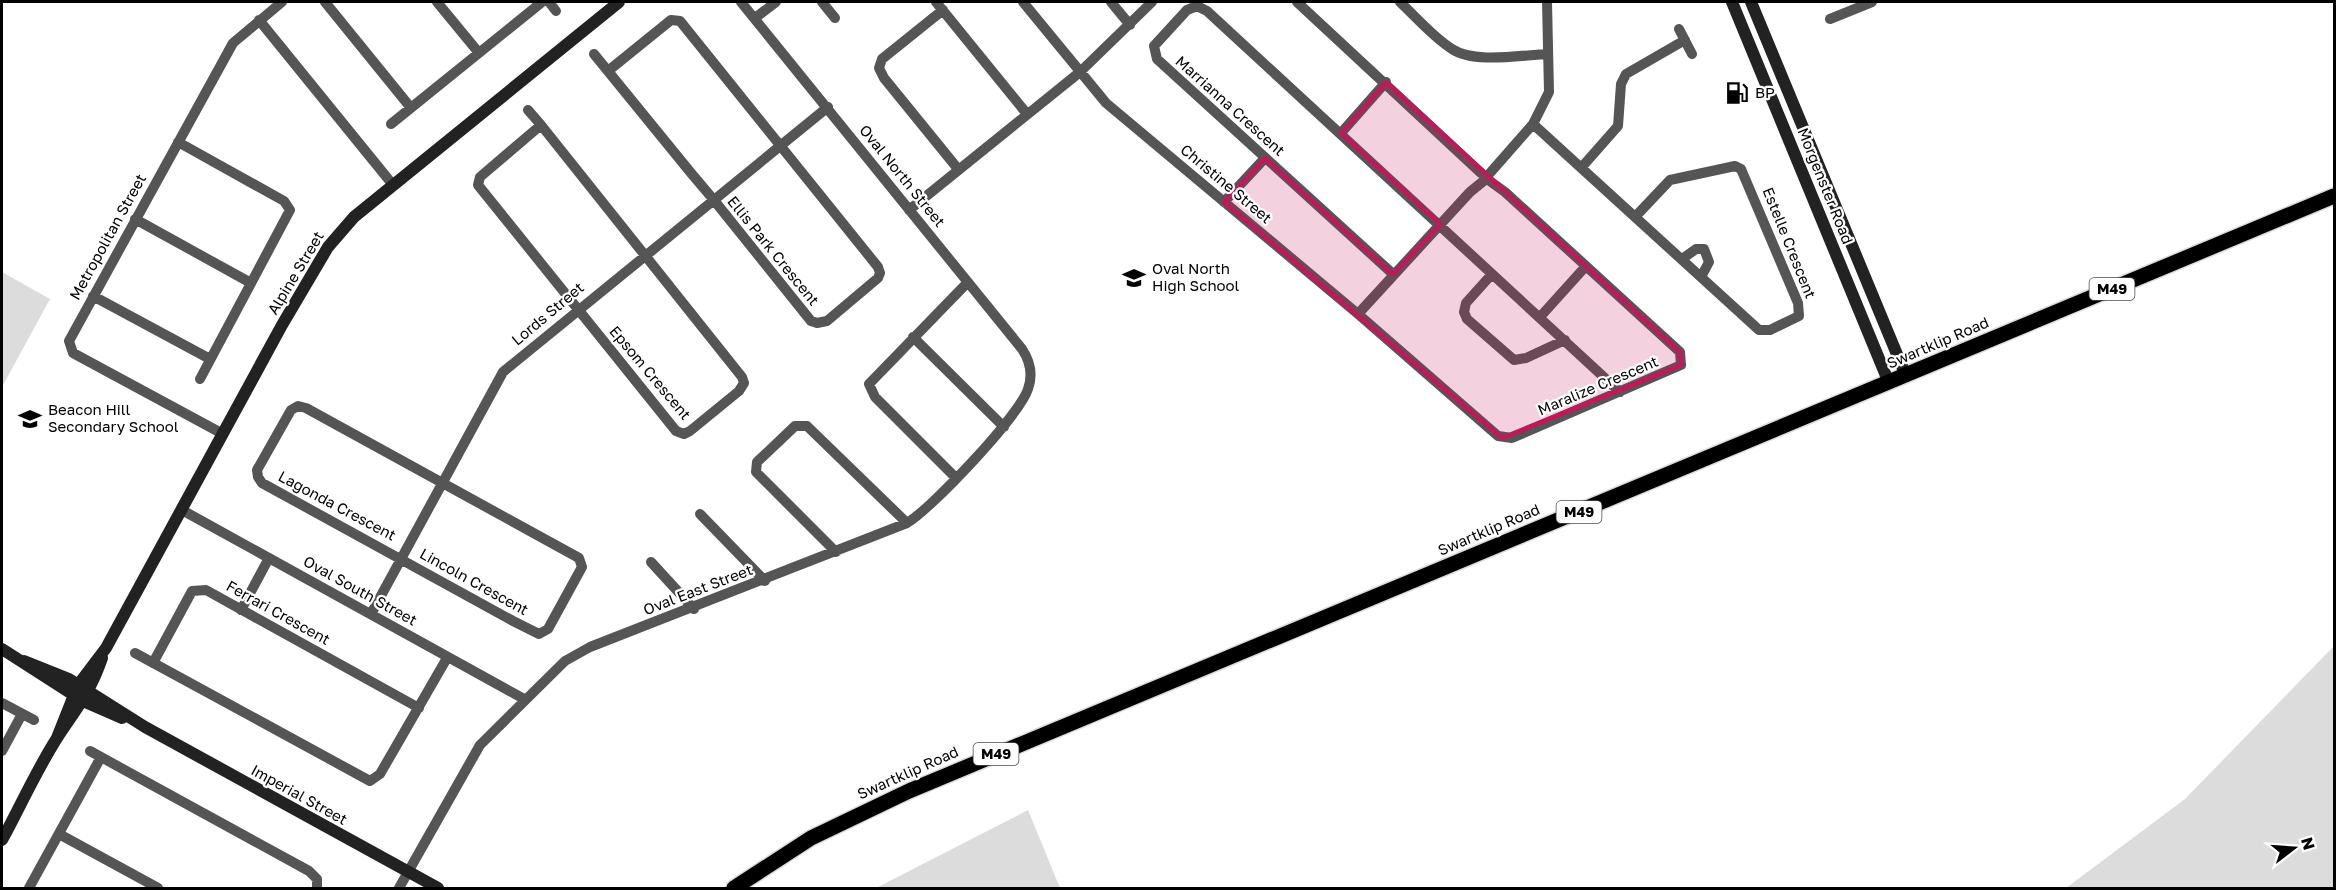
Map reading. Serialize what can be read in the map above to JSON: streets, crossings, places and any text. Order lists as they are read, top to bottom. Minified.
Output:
{"streets":{"main road":["M49","Swartklip Road"],"street":["Marrianna Crescent","Oval North Street","Christine Street","Morgenster Road","Metropolitan Street","Estelle Crescent","Ellis Park Crescent","Alpine Street","Lords Street","Epsom Crescent","Maralize Crescent","Lagonda Crescent","Lincoln Crescent","Oval East Street","Oval South Street","Ferrari Crescent","Imperial Street"]},"crossings":[["Marrianna Crescent","Maralize Crescent"],["Oval North Street","Lords Street"],["Oval North Street","Oval East Street"],["Christine Street","Maralize Crescent"],["Morgenster Road","Swartklip Road"],["Metropolitan Street","Alpine Street"],["Ellis Park Crescent","Lords Street"],["Alpine Street","Oval South Street"],["Alpine Street","Imperial Street"],["Lords Street","Epsom Crescent"],["Lords Street","Lagonda Crescent"],["Lords Street","Lincoln Crescent"],["Lords Street","Oval South Street"],["Lagonda Crescent","Lincoln Crescent"],["Oval East Street","Oval South Street"],["Oval East Street","Imperial Street"]],"places":{"fuel station":["BP"],"school or university":["Oval North High School","Beacon Hill Secondary School"]},"north":"right"}
